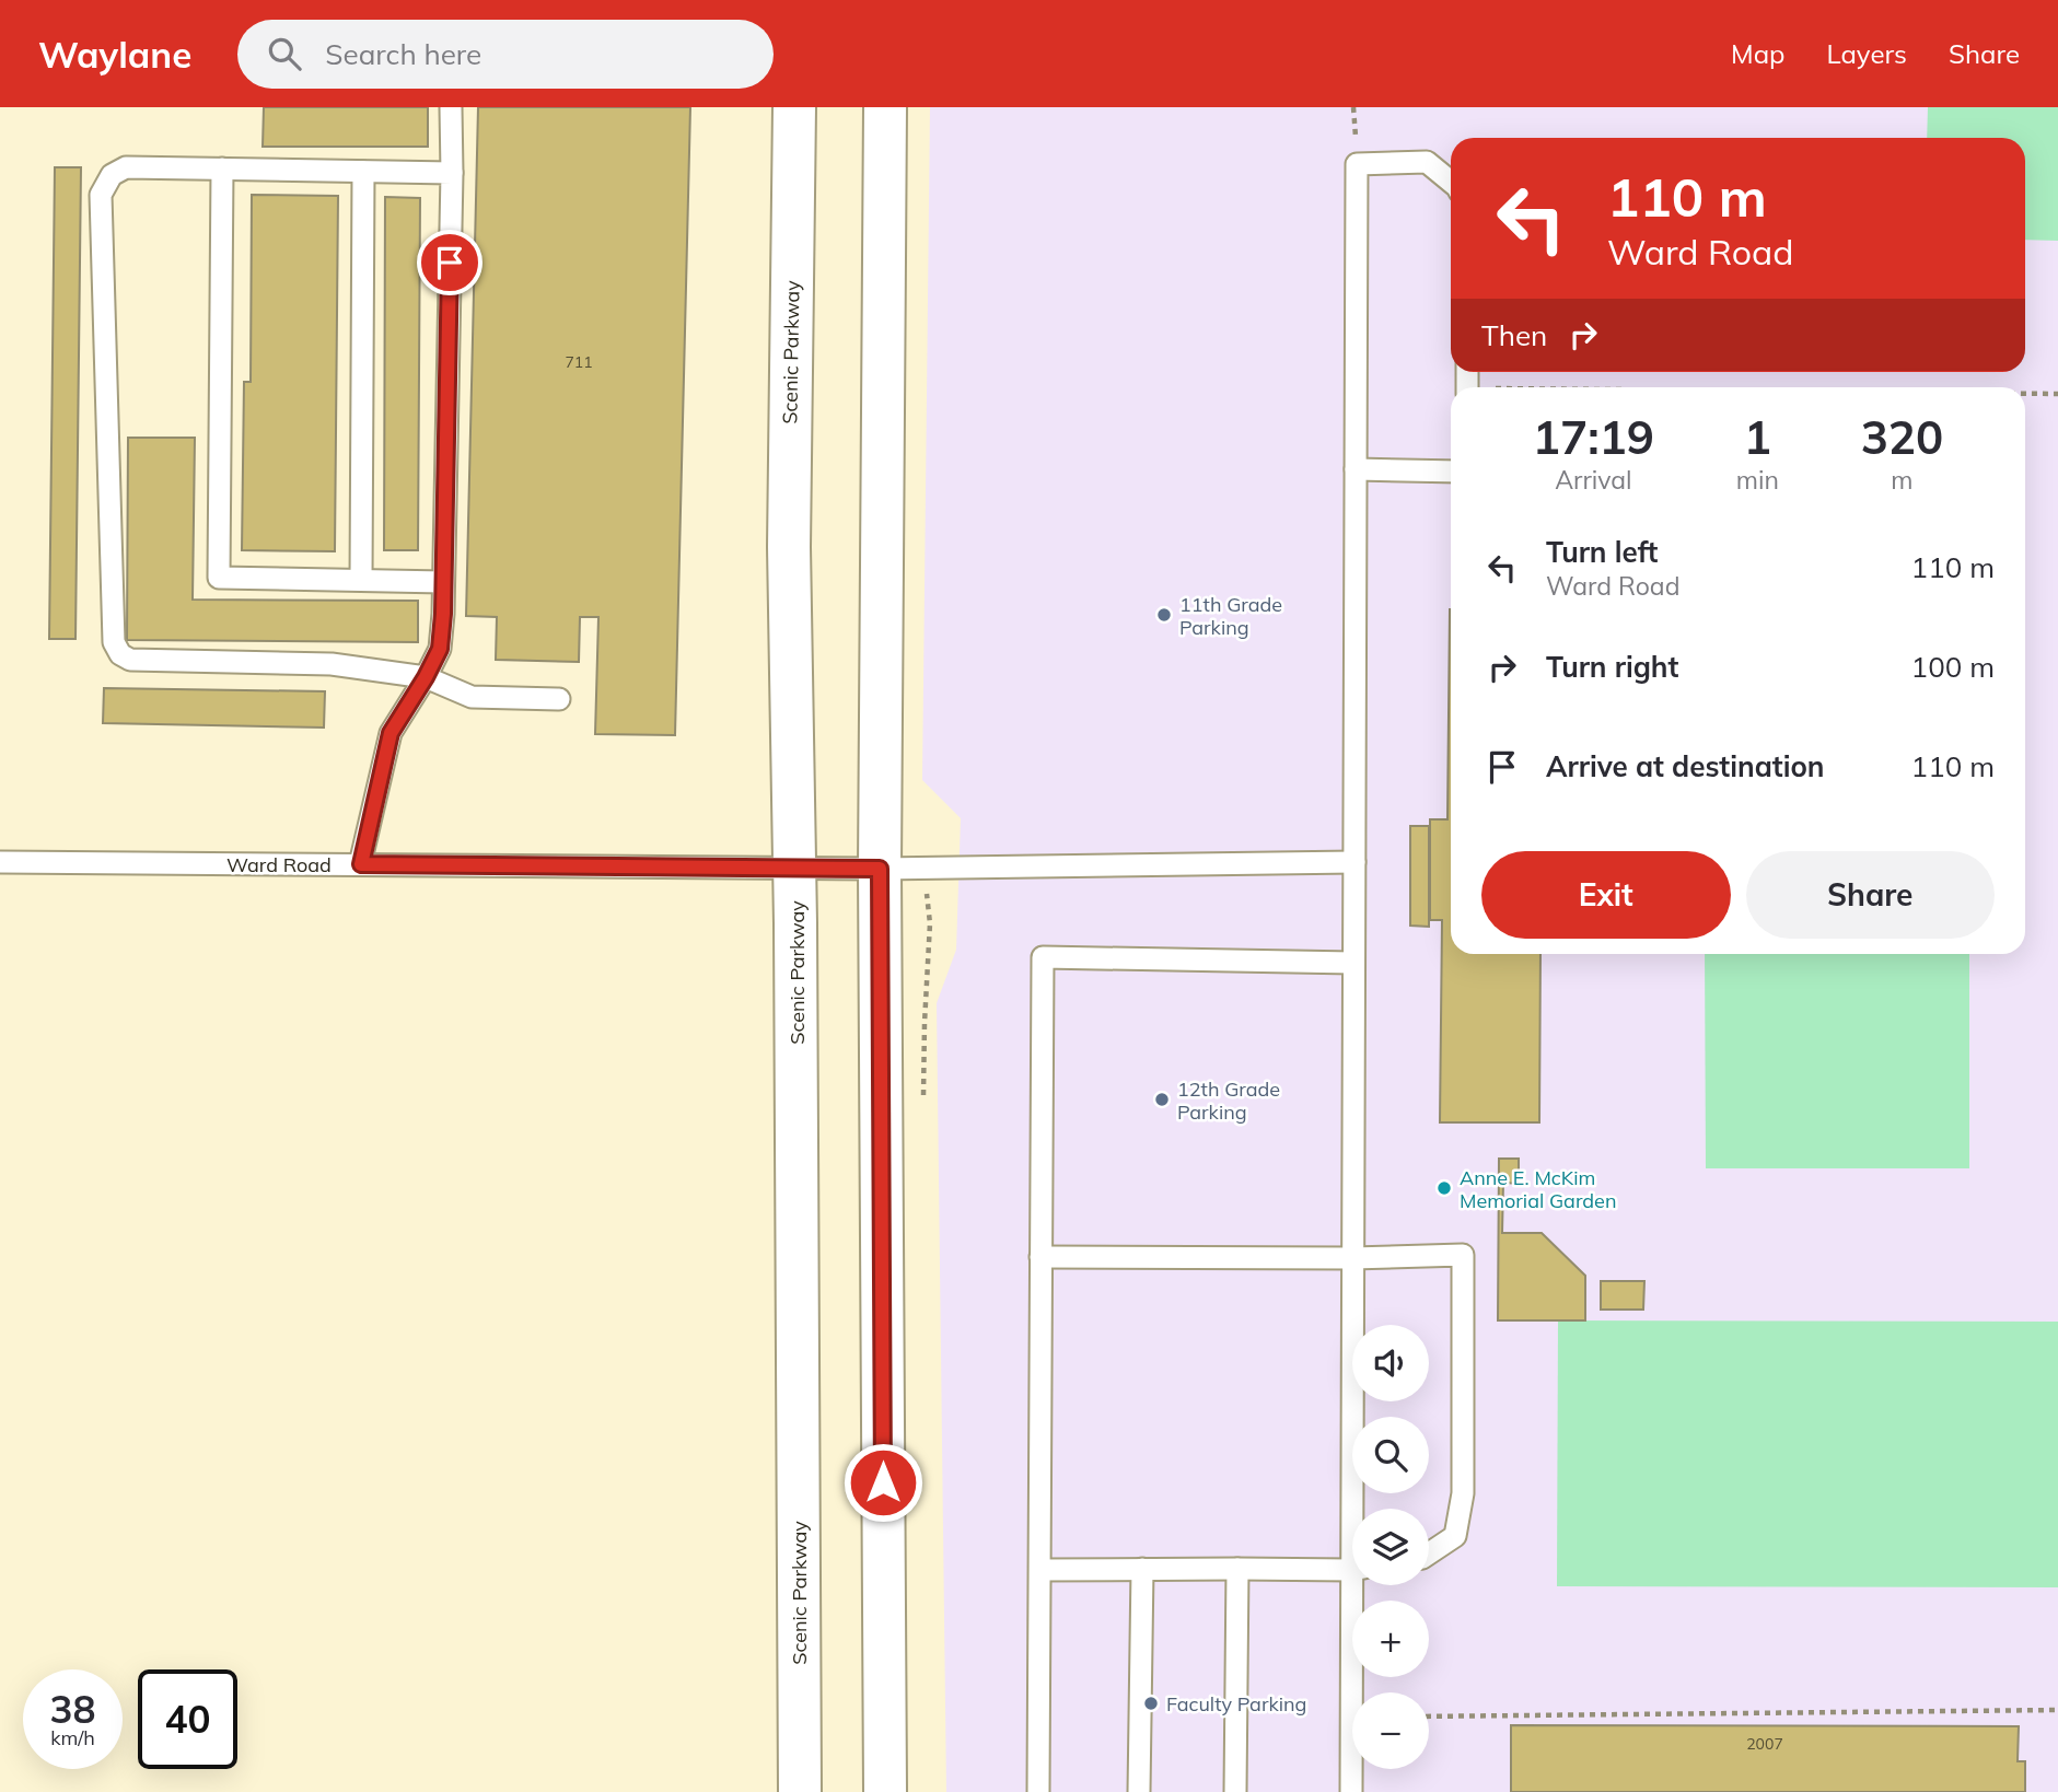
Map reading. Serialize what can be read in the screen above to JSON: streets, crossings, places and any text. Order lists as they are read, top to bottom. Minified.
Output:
{"streets":{"street":["Scenic Parkway"],"lane":["Ward Road"]},"crossings":[["Scenic Parkway","Ward Road"]],"places":["11th Grade Parking","12th Grade Parking","Anne E. McKim Memorial Garden","Faculty Parking"],"house_numbers":["711","2007"],"page":{"header":"Waylane","search":"Search here","nav":["Map","Layers","Share"],"turn":["110 m","Ward Road"],"then":"Then","eta":["17:19","Arrival","1","min","320","m"],"list":[{"name":"Turn left","note":"Ward Road","value":"110 m"},{"name":"Turn right","value":"100 m"},{"name":"Arrive at destination","value":"110 m"}],"buttons":["Exit","Share"],"map_buttons":["+","−"],"speed":"38 km/h","limit":"40"}}
